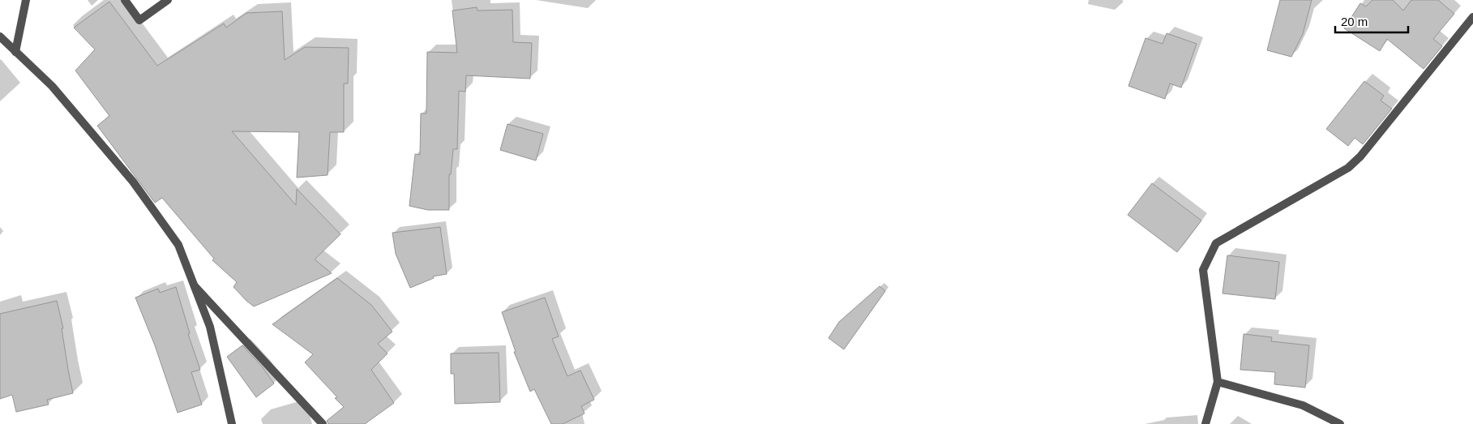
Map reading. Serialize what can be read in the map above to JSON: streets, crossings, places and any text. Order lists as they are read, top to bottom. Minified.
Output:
{"scale_bar":"20 m"}
